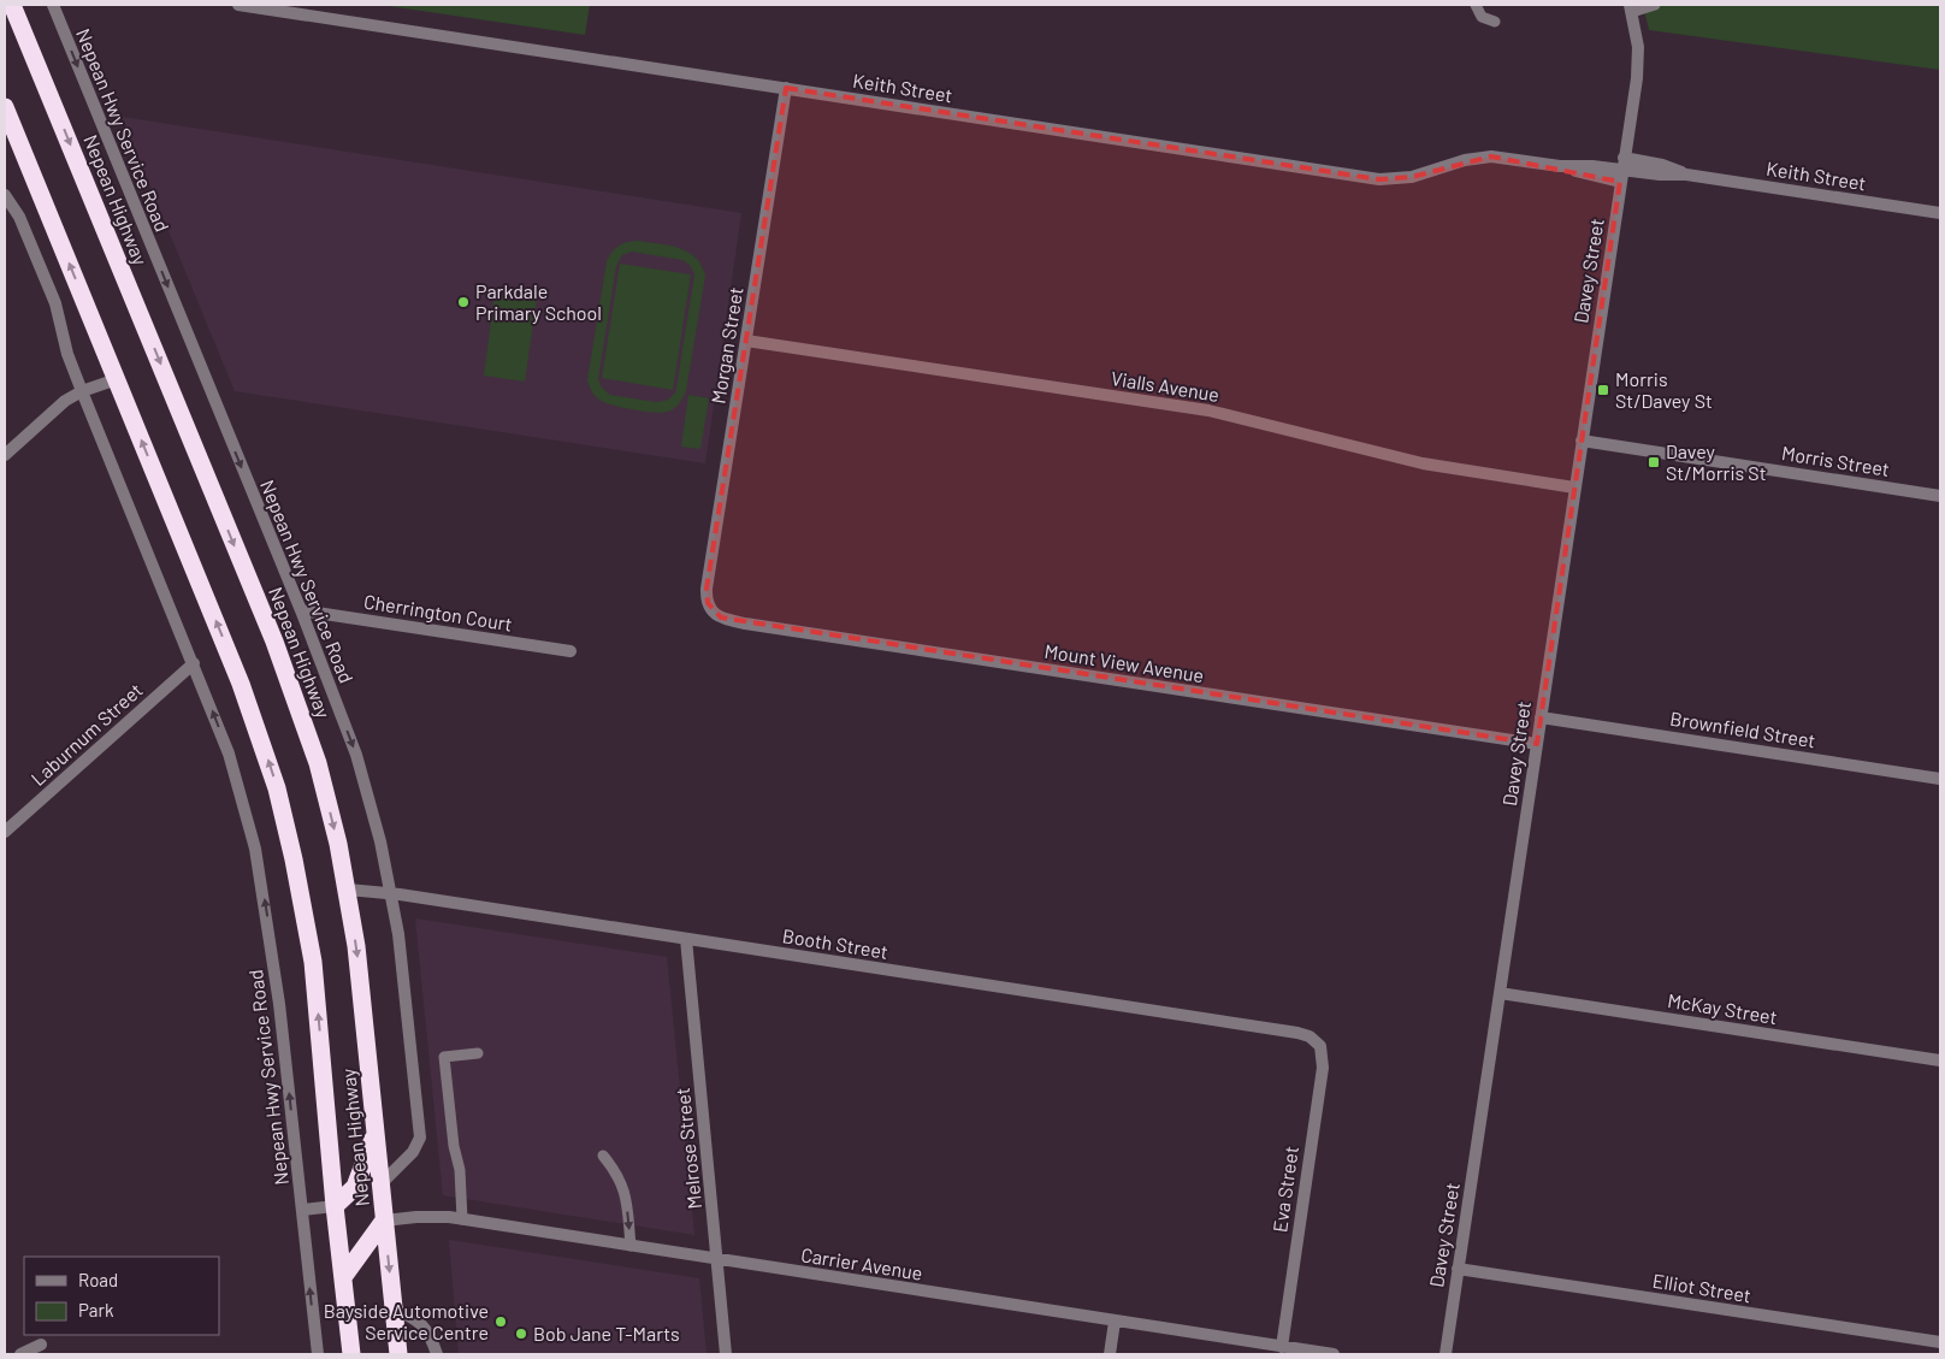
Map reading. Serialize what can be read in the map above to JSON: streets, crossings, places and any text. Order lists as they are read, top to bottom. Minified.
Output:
{"streets":{"highway":["Nepean Highway"],"street":["Keith Street","Nepean Hwy Service Road","Davey Street","Morgan Street","Vialls Avenue","Morris Street","Cherrington Court","Mount View Avenue","Brownfield Street","Laburnum Street","Booth Street","McKay Street","Melrose Street","Eva Street","Carrier Avenue","Elliot Street"]},"crossings":[["Keith Street","Davey Street"],["Keith Street","Morgan Street"],["Nepean Hwy Service Road","Nepean Highway"],["Nepean Hwy Service Road","Cherrington Court"],["Nepean Hwy Service Road","Laburnum Street"],["Nepean Hwy Service Road","Booth Street"],["Nepean Highway","Booth Street"],["Nepean Highway","Carrier Avenue"],["Davey Street","Vialls Avenue"],["Davey Street","Morris Street"],["Davey Street","Mount View Avenue"],["Davey Street","Brownfield Street"],["Davey Street","McKay Street"],["Davey Street","Elliot Street"],["Morgan Street","Vialls Avenue"],["Morgan Street","Mount View Avenue"],["Booth Street","Melrose Street"],["Booth Street","Eva Street"],["Melrose Street","Carrier Avenue"],["Eva Street","Carrier Avenue"]],"places":{"other":["Parkdale Primary School","Bayside Automotive Service Centre","Bob Jane T-Marts"],"transit":["Morris St/Davey St","Davey St/Morris St"]},"legend":["Road","Park"]}
